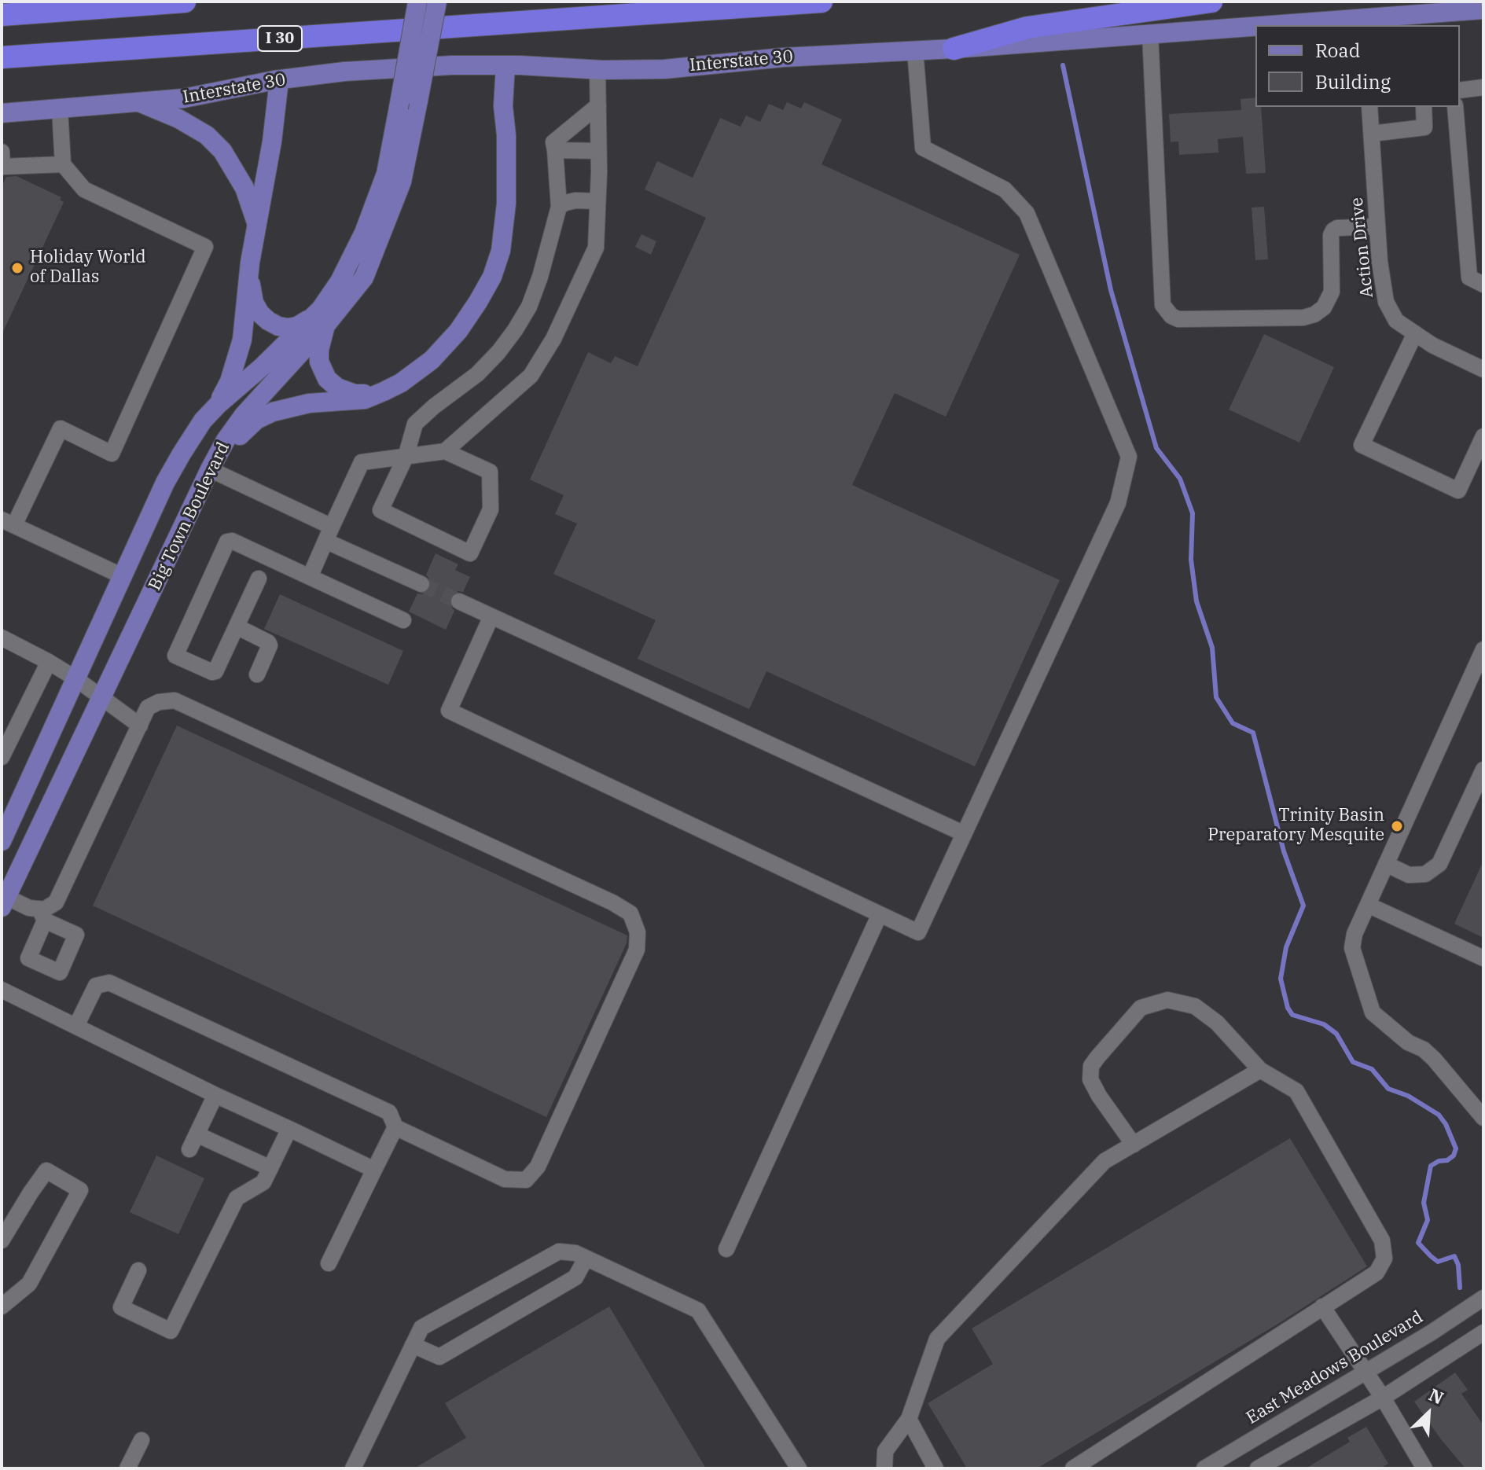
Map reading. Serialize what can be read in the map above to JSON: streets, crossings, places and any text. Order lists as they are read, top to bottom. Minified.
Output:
{"streets":{"highway":["I 30"],"main road":["Interstate 30","Big Town Boulevard"],"street":["Action Drive","East Meadows Boulevard"]},"places":["Holiday World of Dallas","Trinity Basin Preparatory Mesquite"],"legend":["Road","Building"],"north":"top right"}
